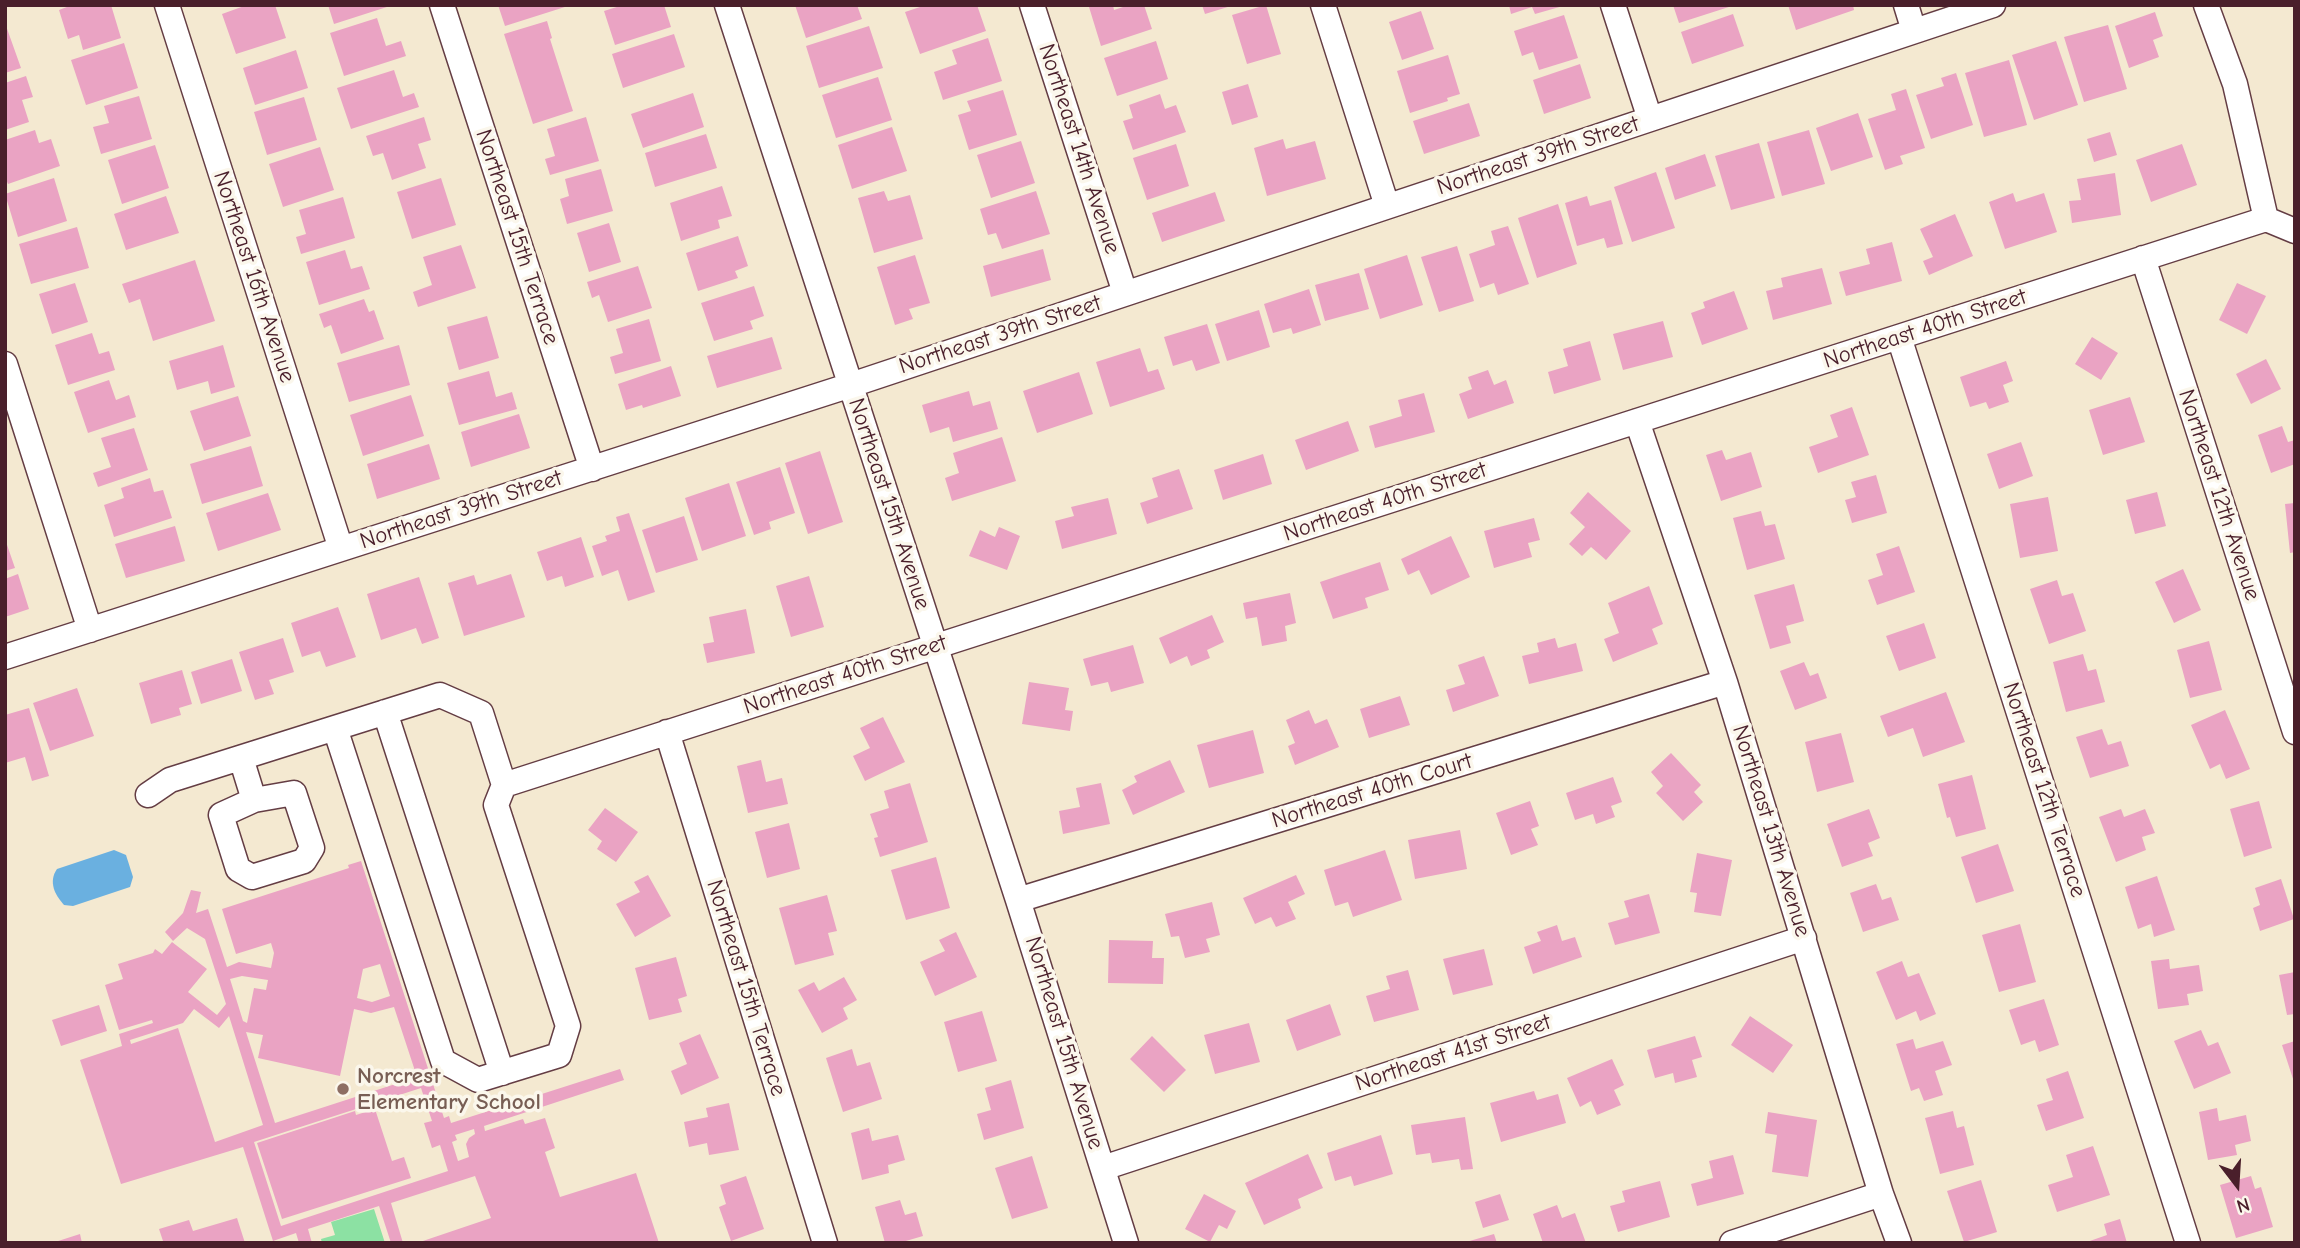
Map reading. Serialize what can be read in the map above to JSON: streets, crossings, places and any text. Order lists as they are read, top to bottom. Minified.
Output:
{"streets":{"street":["Northeast 14th Avenue","Northeast 39th Street","Northeast 15th Terrace","Northeast 16th Avenue","Northeast 40th Street","Northeast 12th Avenue","Northeast 15th Avenue","Northeast 12th Terrace","Northeast 40th Court","Northeast 13th Avenue","Northeast 41st Street"]},"crossings":[["Northeast 14th Avenue","Northeast 39th Street"],["Northeast 39th Street","Northeast 15th Terrace"],["Northeast 39th Street","Northeast 16th Avenue"],["Northeast 39th Street","Northeast 15th Avenue"],["Northeast 15th Terrace","Northeast 40th Street"],["Northeast 40th Street","Northeast 12th Avenue"],["Northeast 40th Street","Northeast 15th Avenue"],["Northeast 40th Street","Northeast 12th Terrace"],["Northeast 40th Street","Northeast 13th Avenue"],["Northeast 15th Avenue","Northeast 40th Court"],["Northeast 15th Avenue","Northeast 41st Street"],["Northeast 40th Court","Northeast 13th Avenue"],["Northeast 13th Avenue","Northeast 41st Street"]],"places":["Norcrest Elementary School"],"north":"bottom"}
